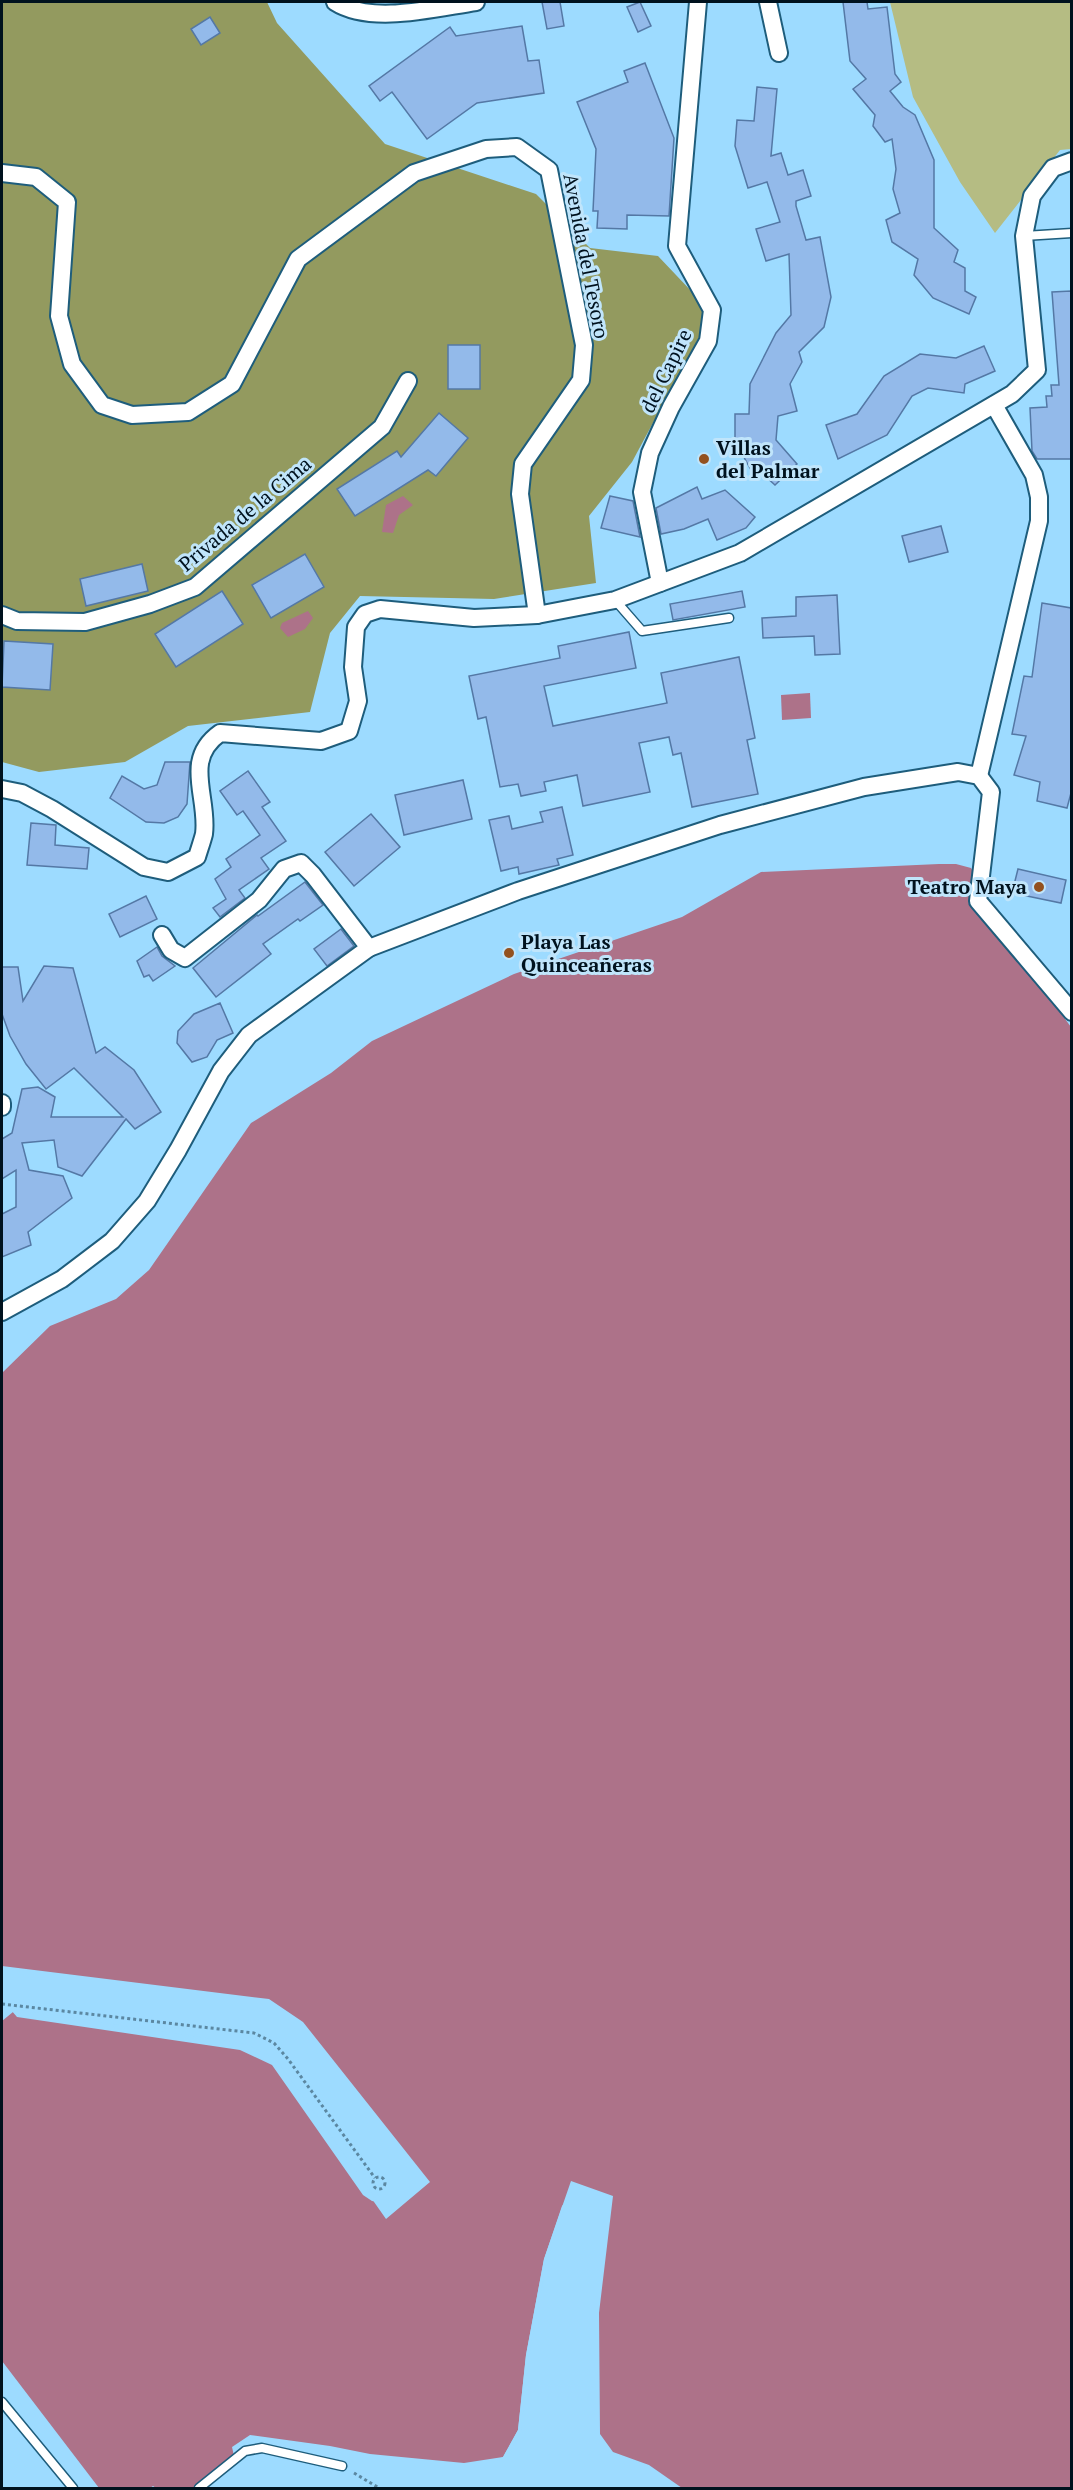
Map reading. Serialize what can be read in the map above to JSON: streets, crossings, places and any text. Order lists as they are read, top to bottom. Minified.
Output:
{"streets":{"street":["Avenida del Tesoro","del Capire","Privada de la Cima"]},"places":["Villas del Palmar","Teatro Maya","Playa Las Quinceañeras"]}
